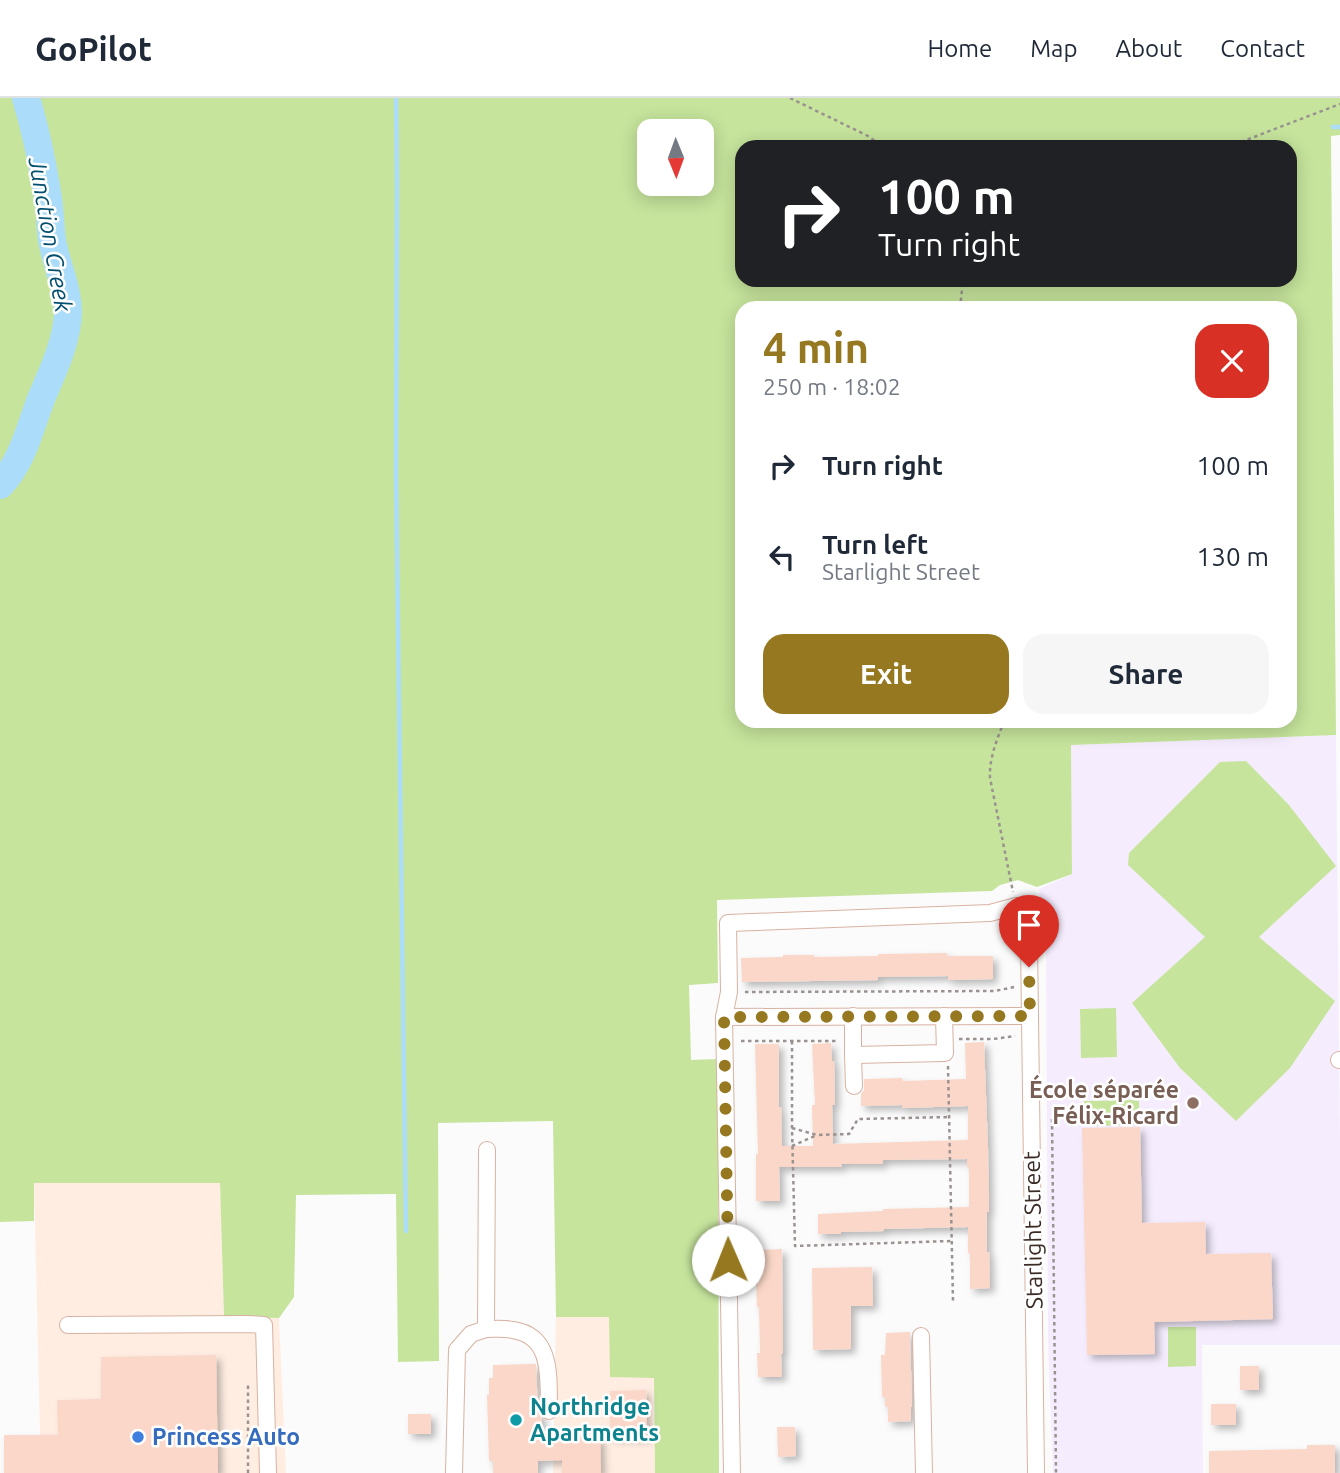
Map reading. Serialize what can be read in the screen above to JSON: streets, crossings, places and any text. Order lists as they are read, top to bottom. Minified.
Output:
{"streets":{"street":["Starlight Street"]},"water":["Junction Creek"],"places":["École séparée Félix-Ricard","Northridge Apartments","Princess Auto"],"north":"bottom","page":{"header":"GoPilot","nav":["Home","Map","About","Contact"],"turn":["100 m","Turn right"],"heading":["4 min","250 m · 18:02"],"list":[{"name":"Turn right","value":"100 m"},{"name":"Turn left","note":"Starlight Street","value":"130 m"}],"buttons":["Exit","Share"]}}
